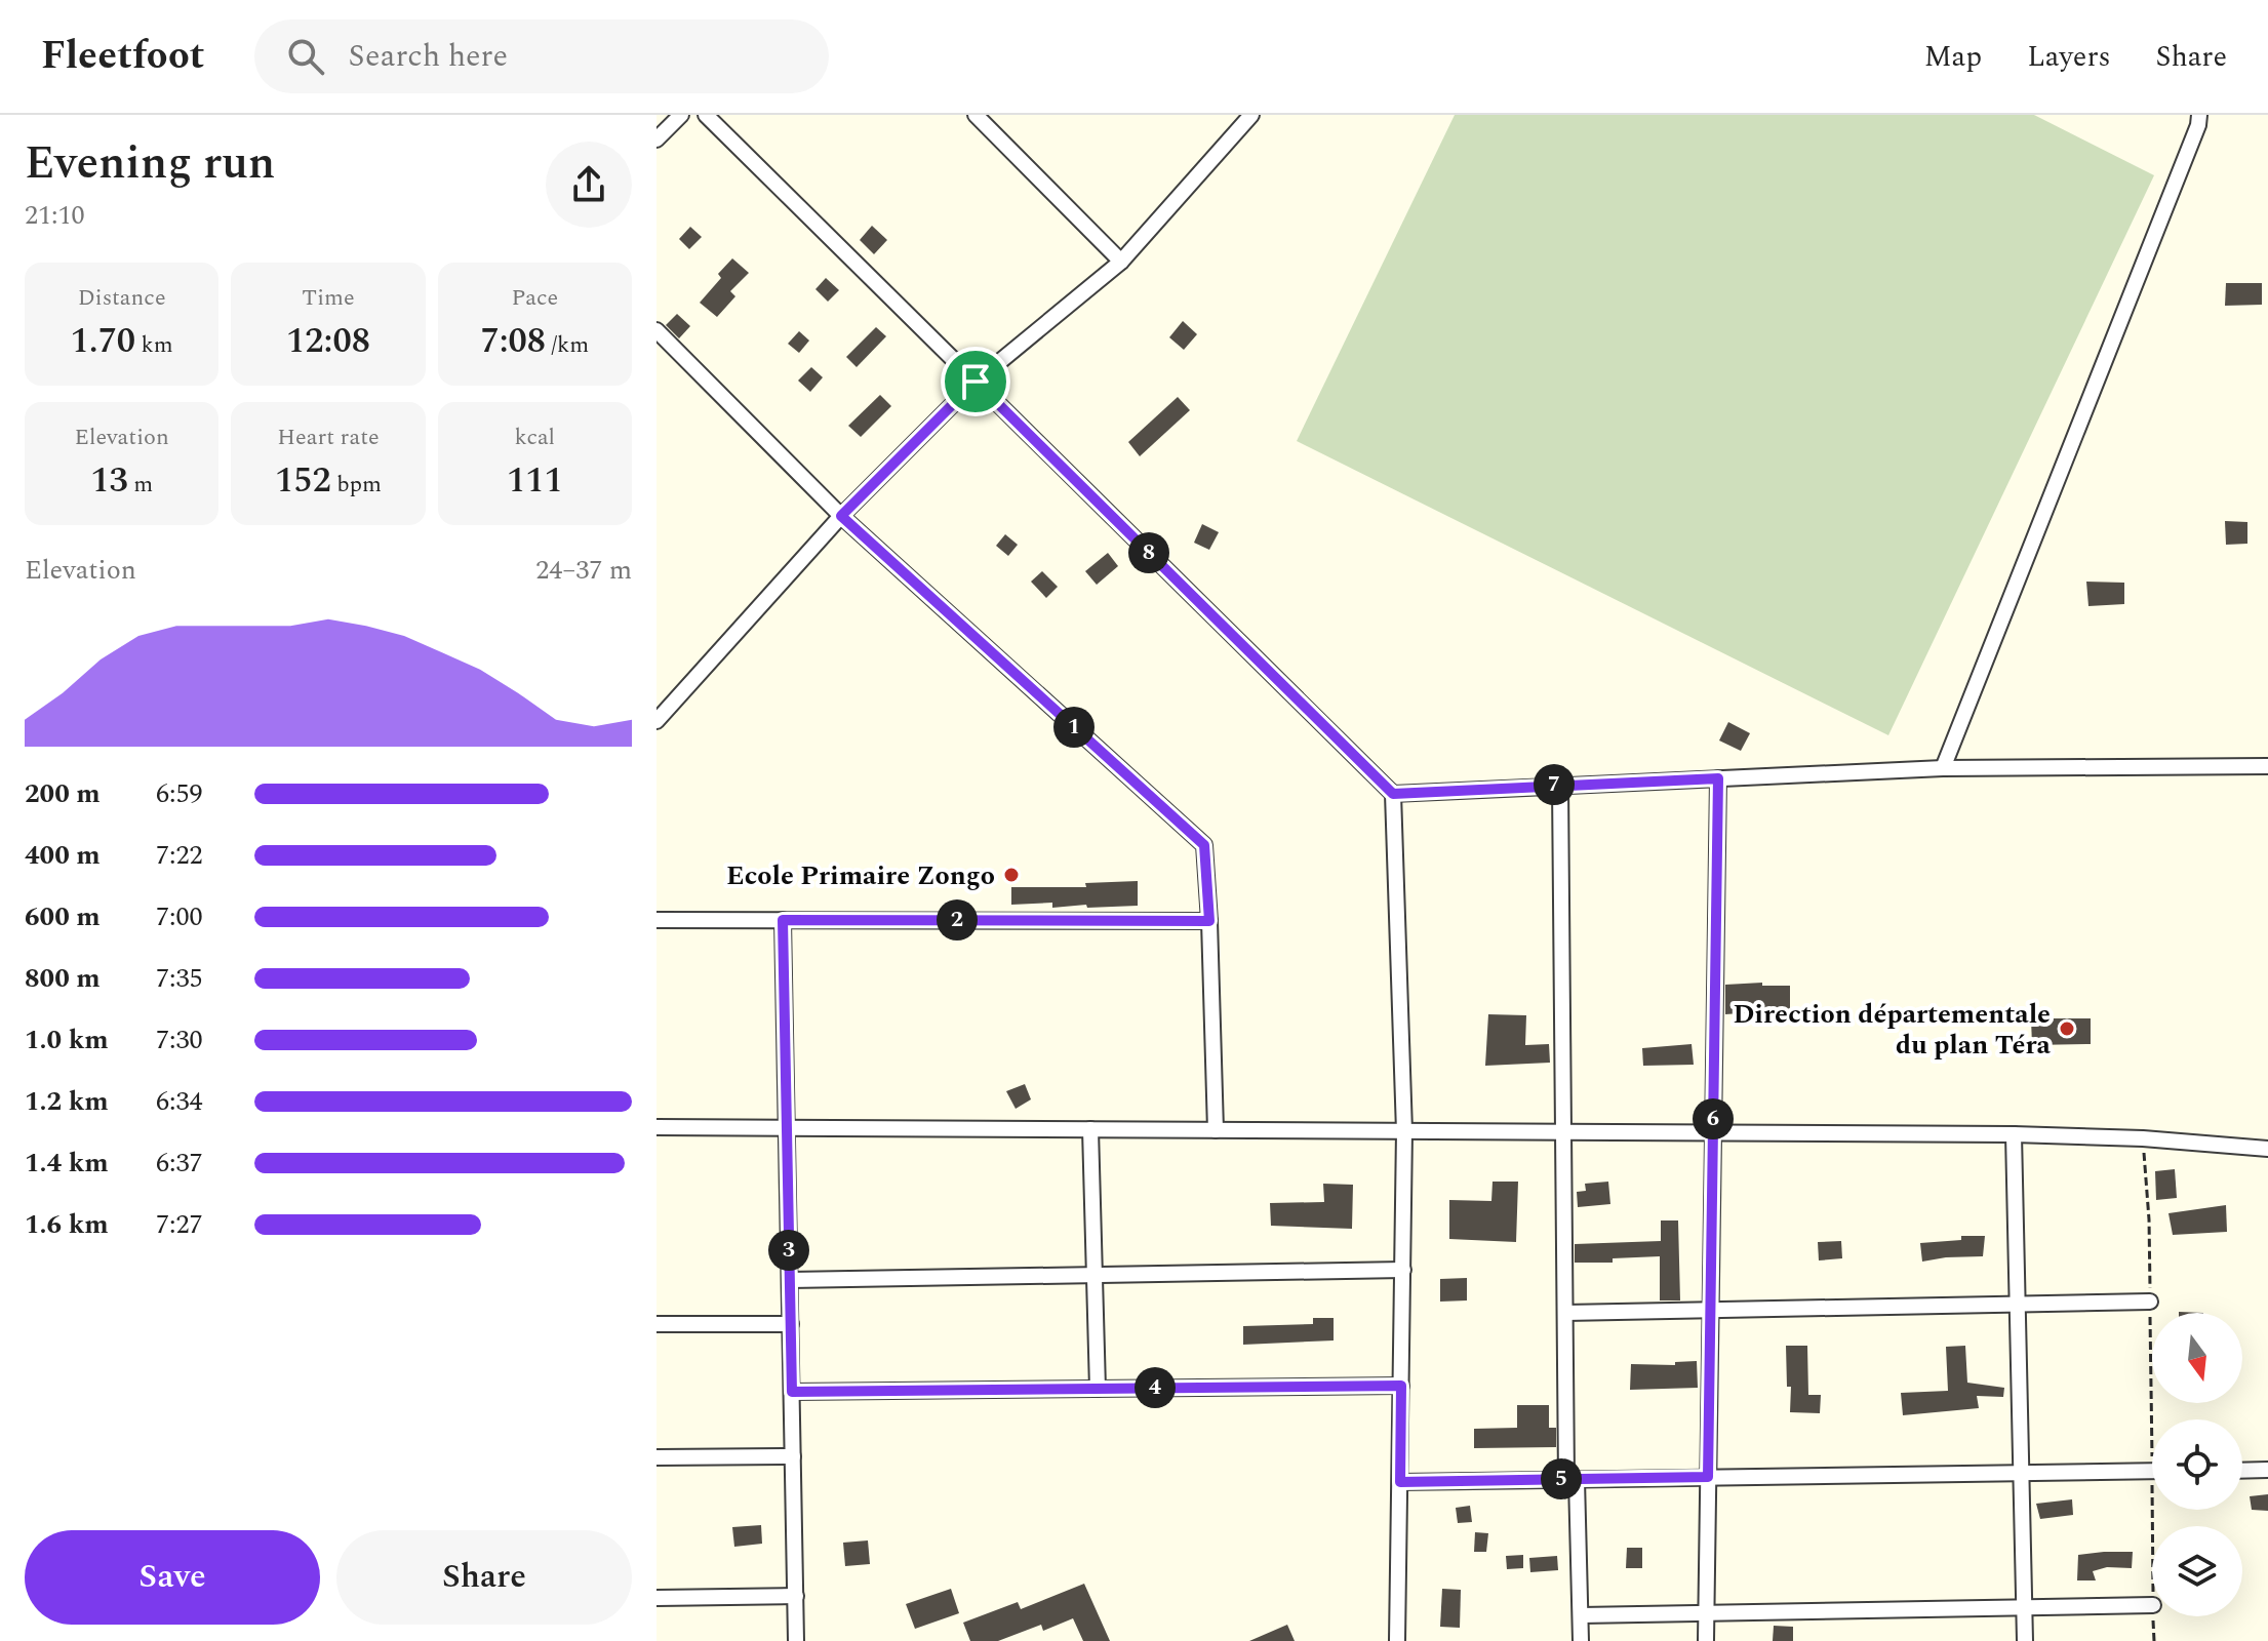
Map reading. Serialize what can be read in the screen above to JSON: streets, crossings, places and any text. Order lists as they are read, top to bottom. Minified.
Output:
{"places":["Ecole Primaire Zongo","Direction départementale du plan Téra"],"north":"bottom","page":{"header":"Fleetfoot","search":"Search here","nav":["Map","Layers","Share"],"heading":["Evening run","21:10"],"stats":[["Distance","1.70 km"],["Time","12:08"],["Pace","7:08 /km"],["Elevation","13 m"],["Heart rate","152 bpm"],["kcal","111"]],"pins":["8","1","7","2","6","3","4","5"],"chart":["Elevation","24–37 m"],"list":[{"name":"200 m","note":"6:59"},{"name":"400 m","note":"7:22"},{"name":"600 m","note":"7:00"},{"name":"800 m","note":"7:35"},{"name":"1.0 km","note":"7:30"},{"name":"1.2 km","note":"6:34"},{"name":"1.4 km","note":"6:37"},{"name":"1.6 km","note":"7:27"}],"buttons":["Save","Share"]}}
